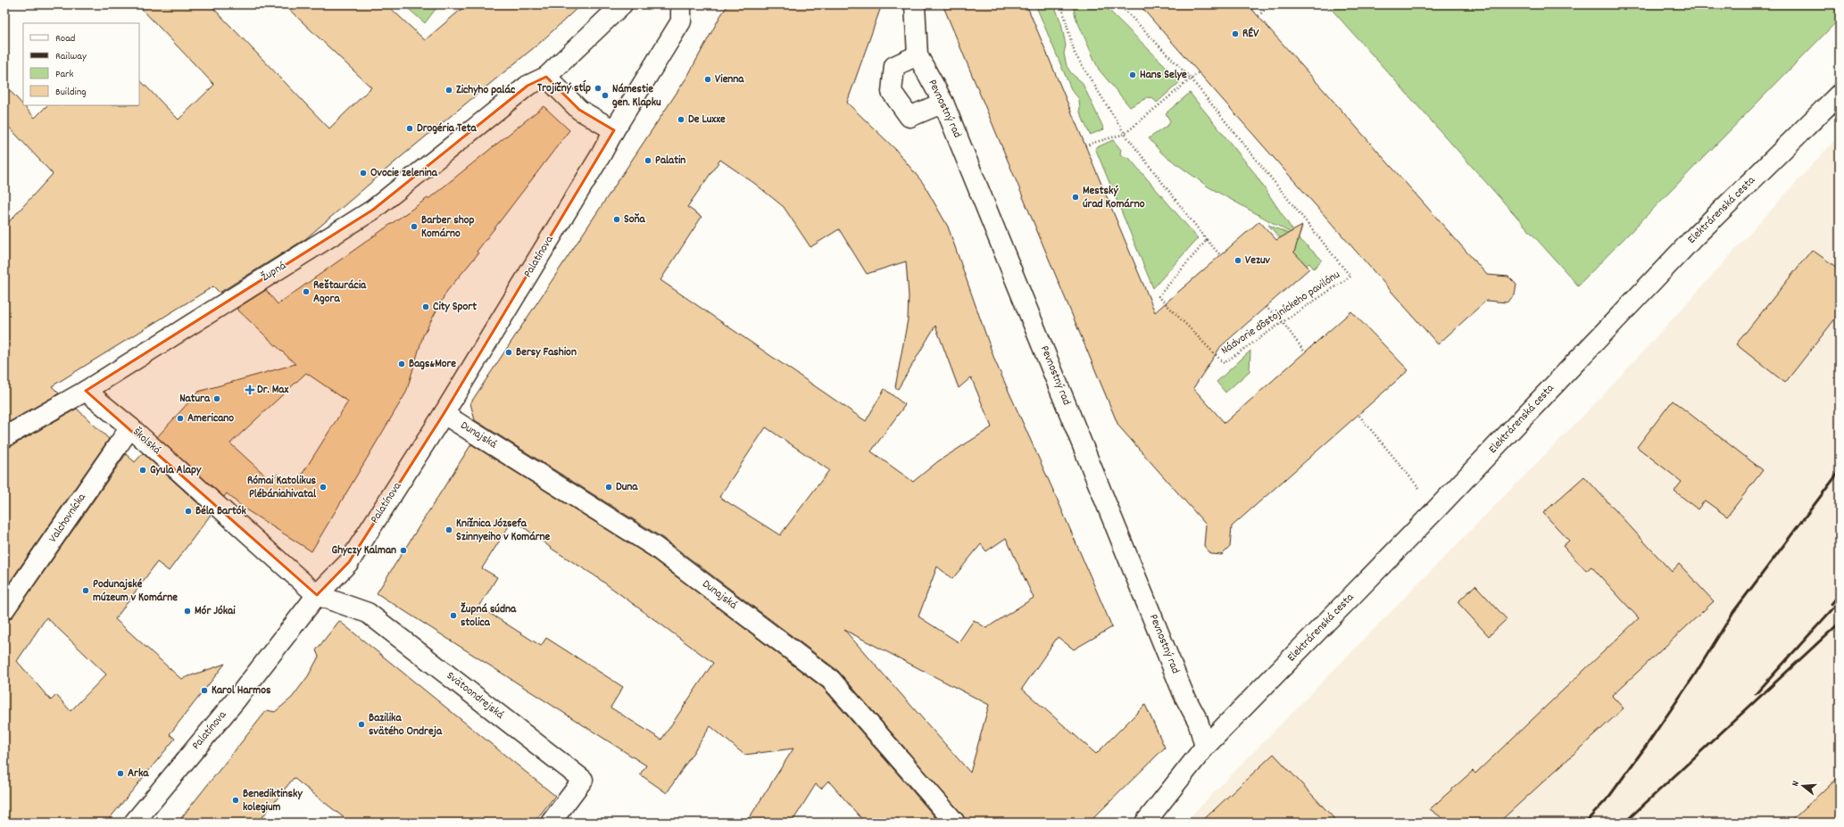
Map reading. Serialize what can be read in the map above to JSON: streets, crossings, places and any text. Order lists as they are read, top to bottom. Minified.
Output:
{"streets":{"street":["Pevnostný rad","Elektrárenská cesta","Palatínova","Župná","Dunajská","Školská","Valchovnícka","Svätoondrejská"],"path":["Nádvorie dôstojníckeho pavilónu"]},"crossings":[["Pevnostný rad","Elektrárenská cesta"],["Palatínova","Dunajská"],["Palatínova","Školská"],["Palatínova","Svätoondrejská"],["Župná","Školská"],["Školská","Valchovnícka"],["Školská","Svätoondrejská"]],"places":{"other":["RÉV","Hans Selye","Vienna","Trojičný stĺp","Zichyho palác","Námestie gen. Klapku","De Luxxe","Drogéria Teta","Palatin","Ovocie zelenina","Mestský úrad Komárno","Soňa","Barber shop Komárno","Vezuv","Reštaurácia Agora","City Sport","Bersy Fashion","Bags&More","Natura","Americano","Gyula Alapy","Római Katolikus Plébániahivatal","Duna","Béla Bartók","Knižnica Józsefa Szinnyeiho v Komárne","Ghyczy Kalman","Podunajské múzeum v Komárne","Mór Jókai","Župná súdna stolica","Karol Harmos","Bazilika svätého Ondreja","Arka","Benediktinsky kolegium"],"health":["Dr. Max"]},"legend":["Road","Railway","Park","Building"],"north":"left"}
